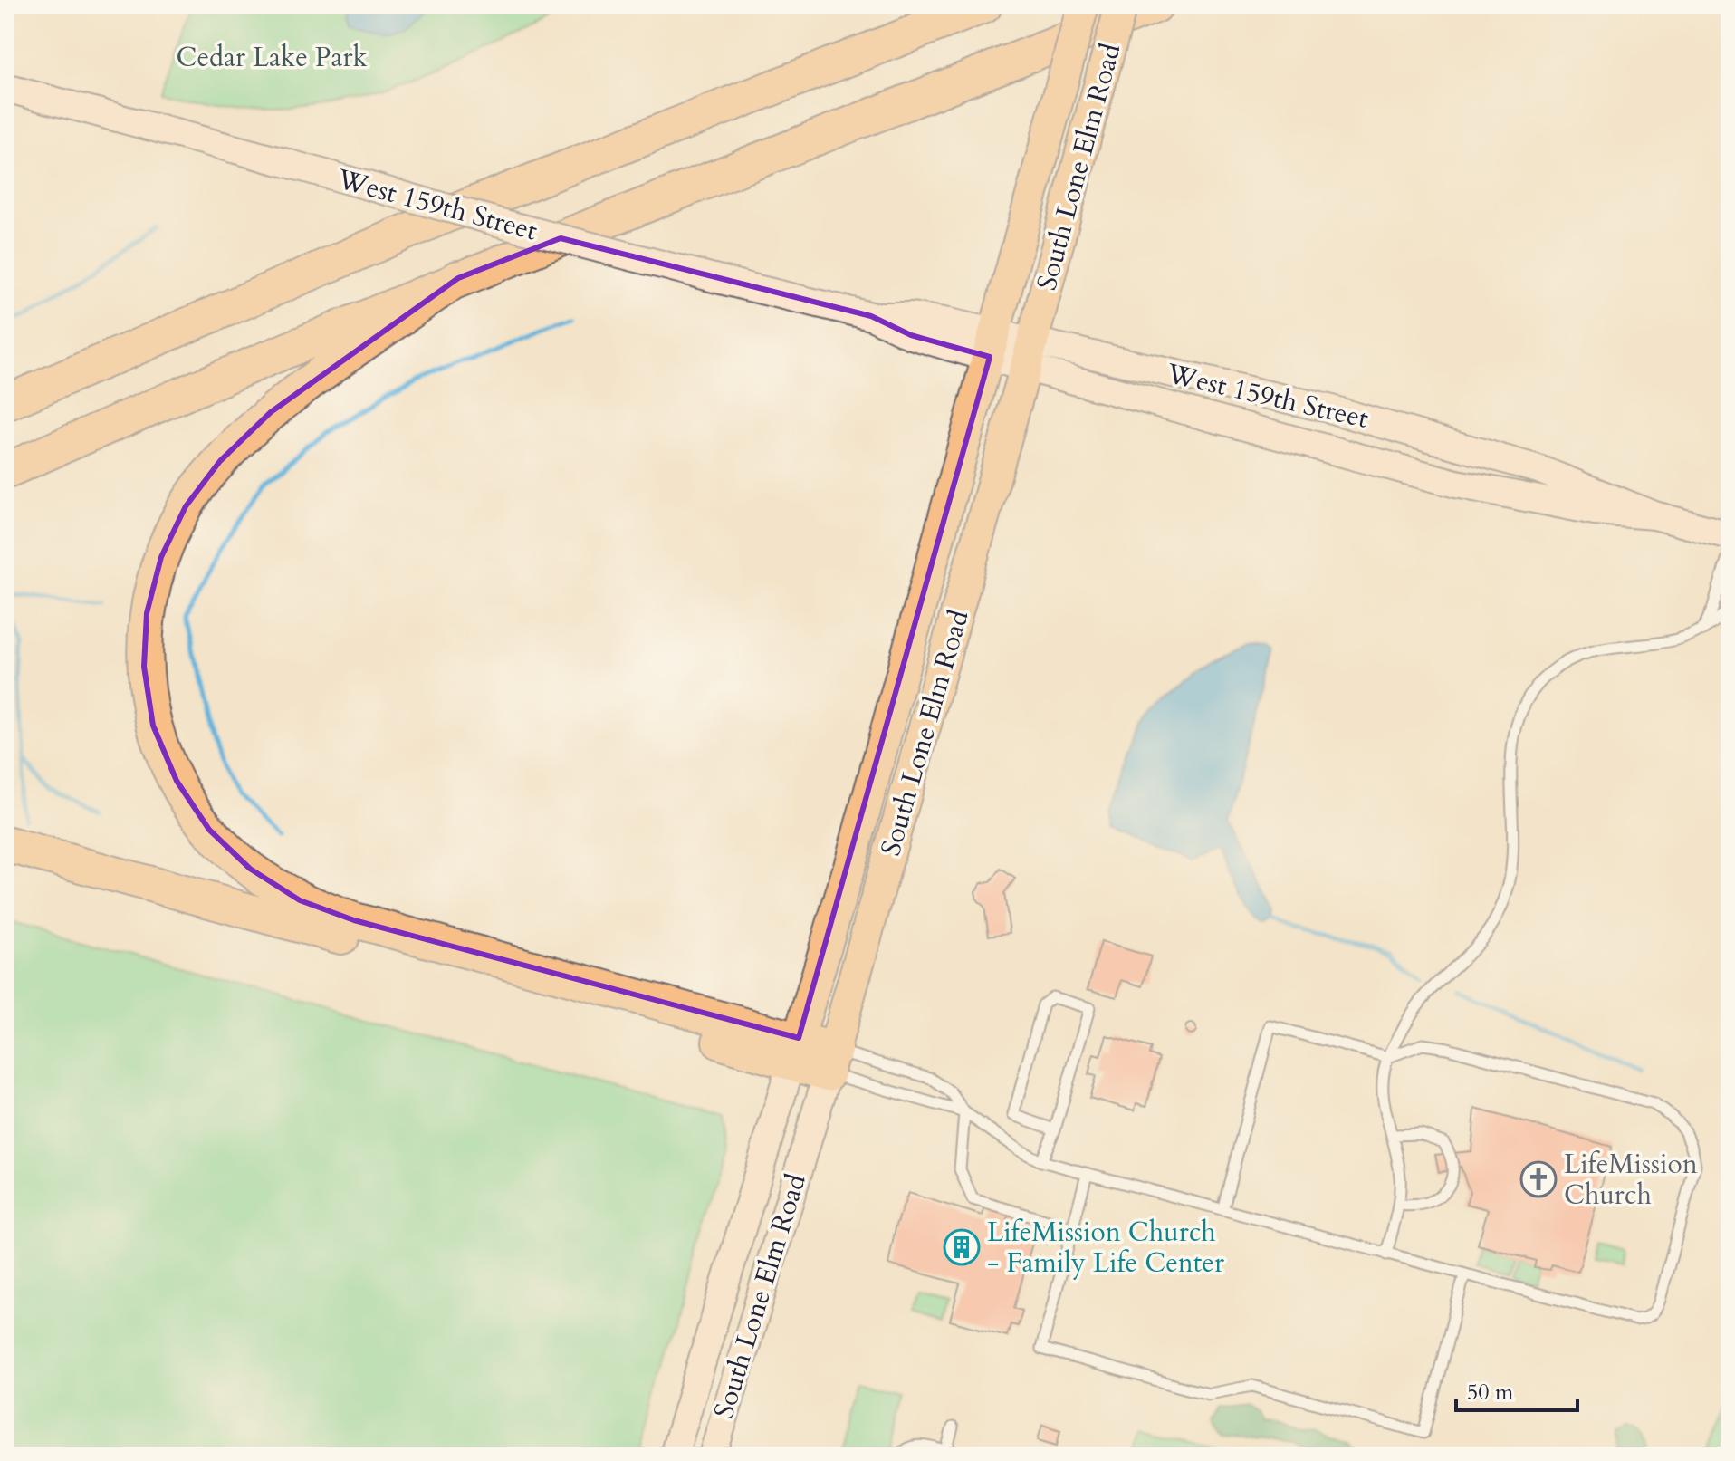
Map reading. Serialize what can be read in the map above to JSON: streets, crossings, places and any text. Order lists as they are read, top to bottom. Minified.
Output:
{"streets":{"main road":["South Lone Elm Road"],"street":["West 159th Street"]},"crossings":[["South Lone Elm Road","West 159th Street"]],"parks":["Cedar Lake Park"],"places":{"church":["LifeMission Church"],"building":["LifeMission Church - Family Life Center"]},"scale_bar":"50 m"}
